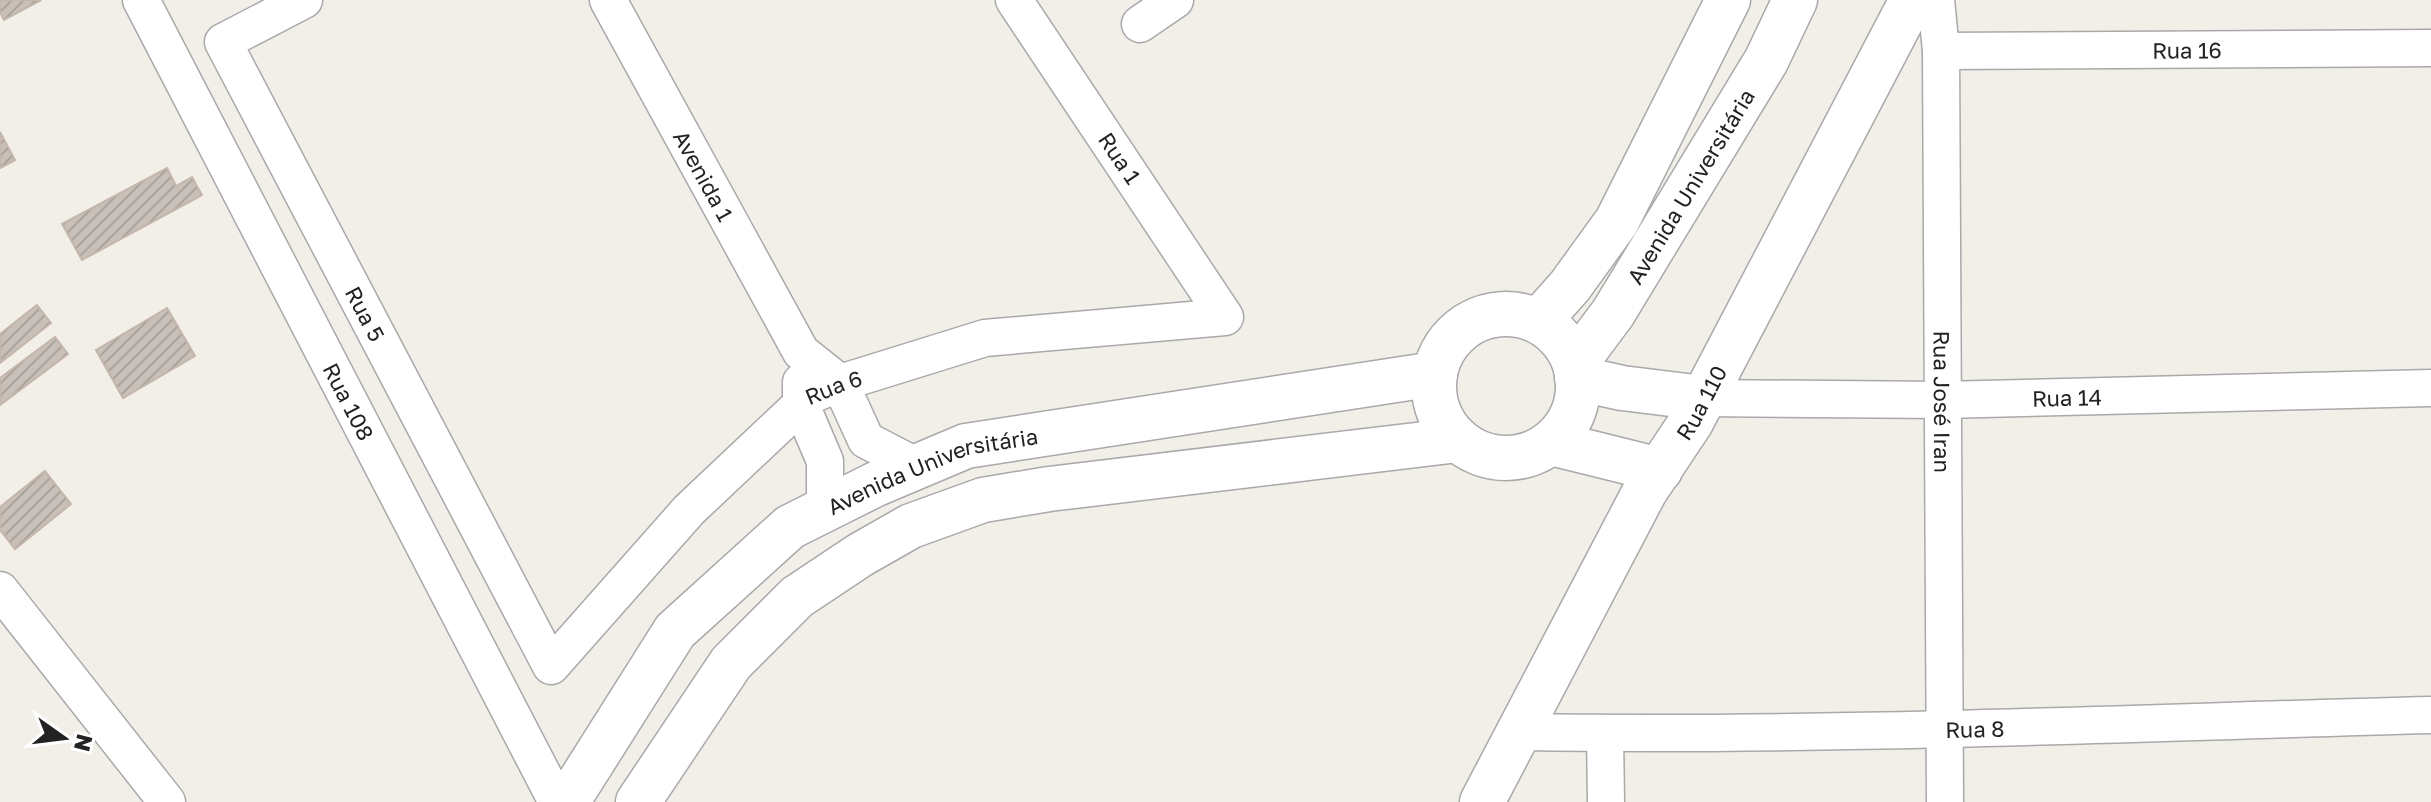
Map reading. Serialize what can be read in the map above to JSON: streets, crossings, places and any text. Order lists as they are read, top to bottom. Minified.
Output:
{"streets":{"street":["Rua 16","Rua 1","Avenida 1","Avenida Universitária","Rua 5","Rua 6","Rua 14","Rua 108","Rua José Iran","Rua 110","Rua 8"]},"crossings":[["Rua 16","Rua José Iran"],["Rua 1","Rua 6"],["Avenida 1","Rua 6"],["Rua 5","Rua 6"],["Rua 14","Rua José Iran"],["Rua 14","Rua 110"],["Rua José Iran","Rua 8"],["Rua 110","Rua 8"]],"north":"right"}
